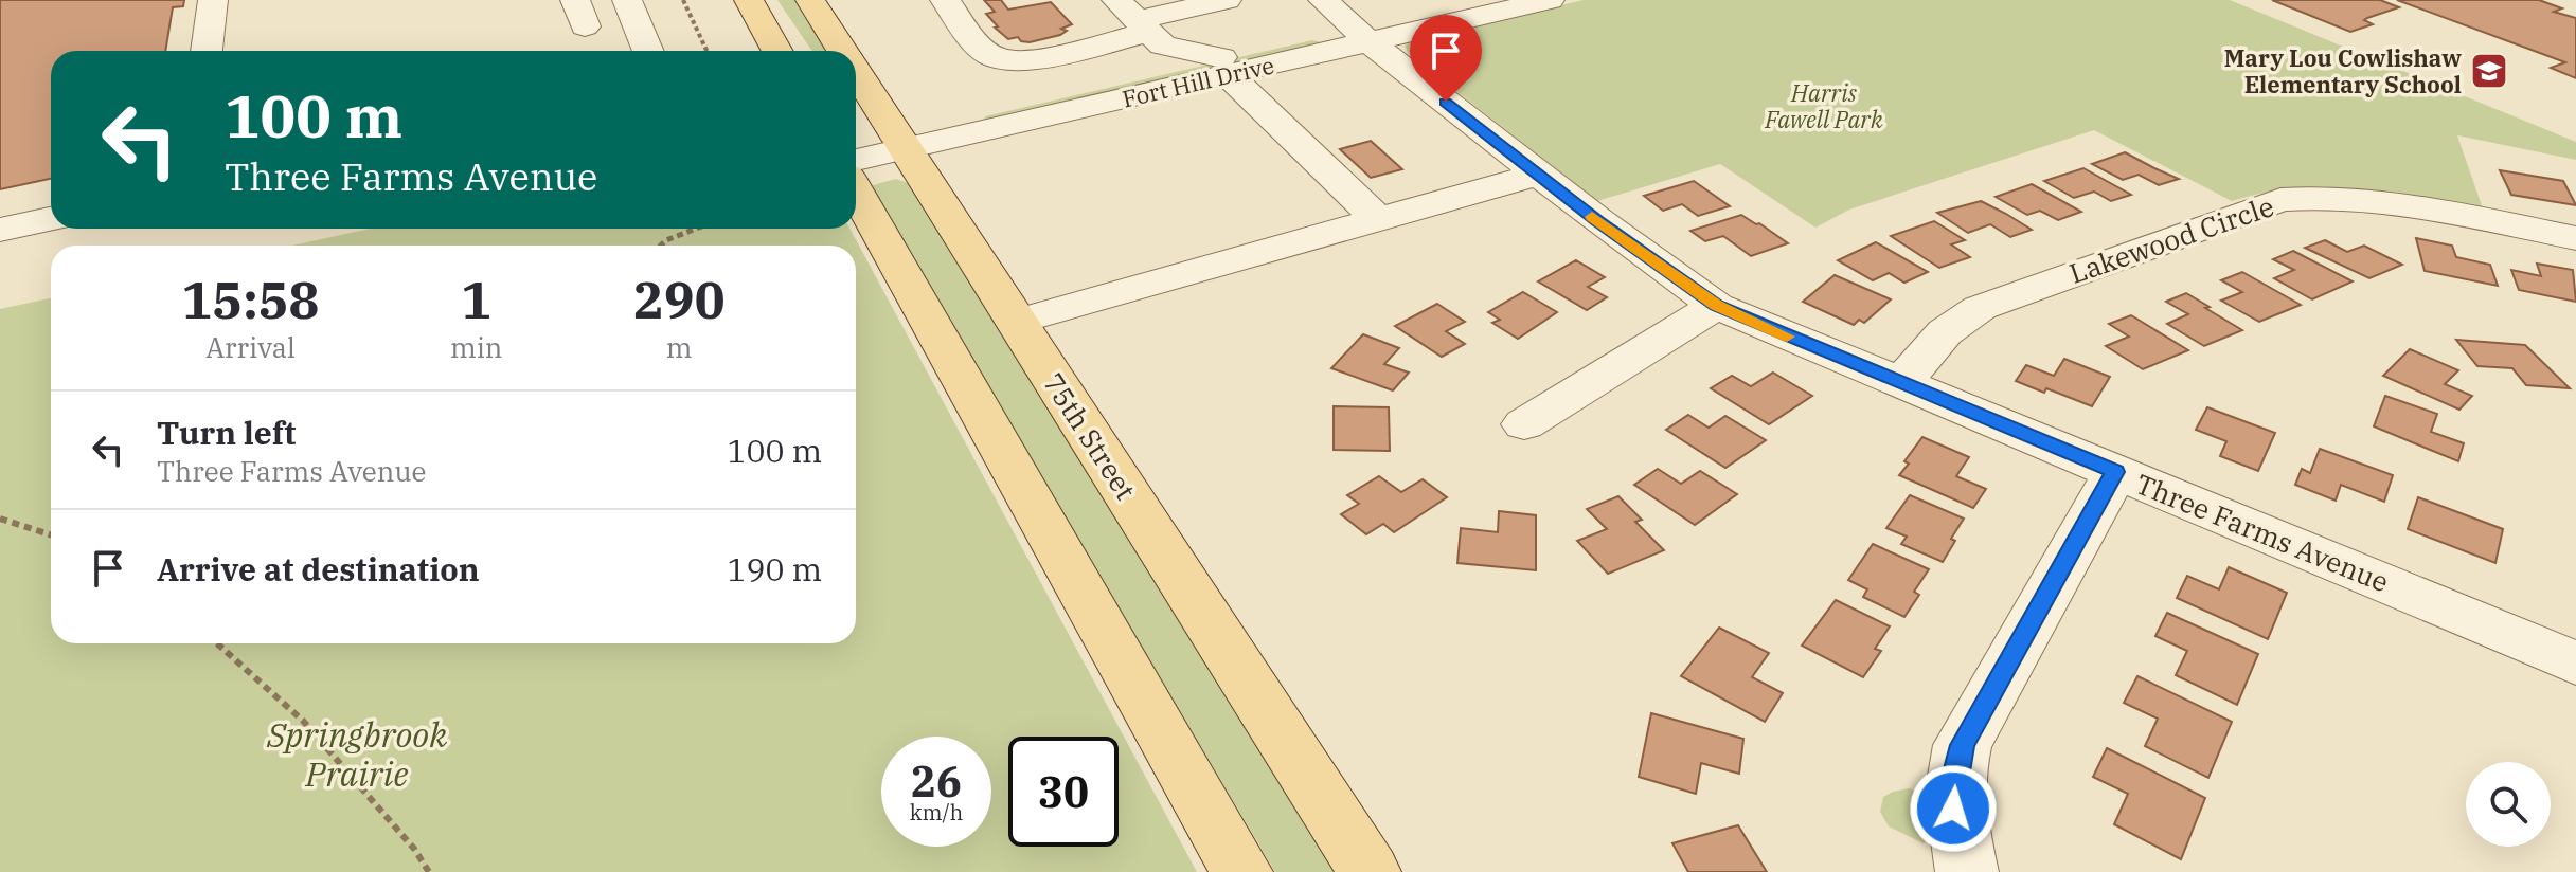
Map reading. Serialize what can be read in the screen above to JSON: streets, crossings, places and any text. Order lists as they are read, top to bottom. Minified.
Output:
{"streets":{"main road":["75th Street"],"street":["Fort Hill Drive","Lakewood Circle","Three Farms Avenue"]},"crossings":[["Fort Hill Drive","75th Street"],["Fort Hill Drive","Three Farms Avenue"],["Lakewood Circle","Three Farms Avenue"]],"parks":["Harris Fawell Park","Springbrook Prairie"],"places":{"school or university":["Mary Lou Cowlishaw Elementary School"]},"page":{"turn":["100 m","Three Farms Avenue"],"eta":["15:58","Arrival","1","min","290","m"],"list":[{"name":"Turn left","note":"Three Farms Avenue","value":"100 m"},{"name":"Arrive at destination","value":"190 m"}],"speed":"26 km/h","limit":"30"}}
